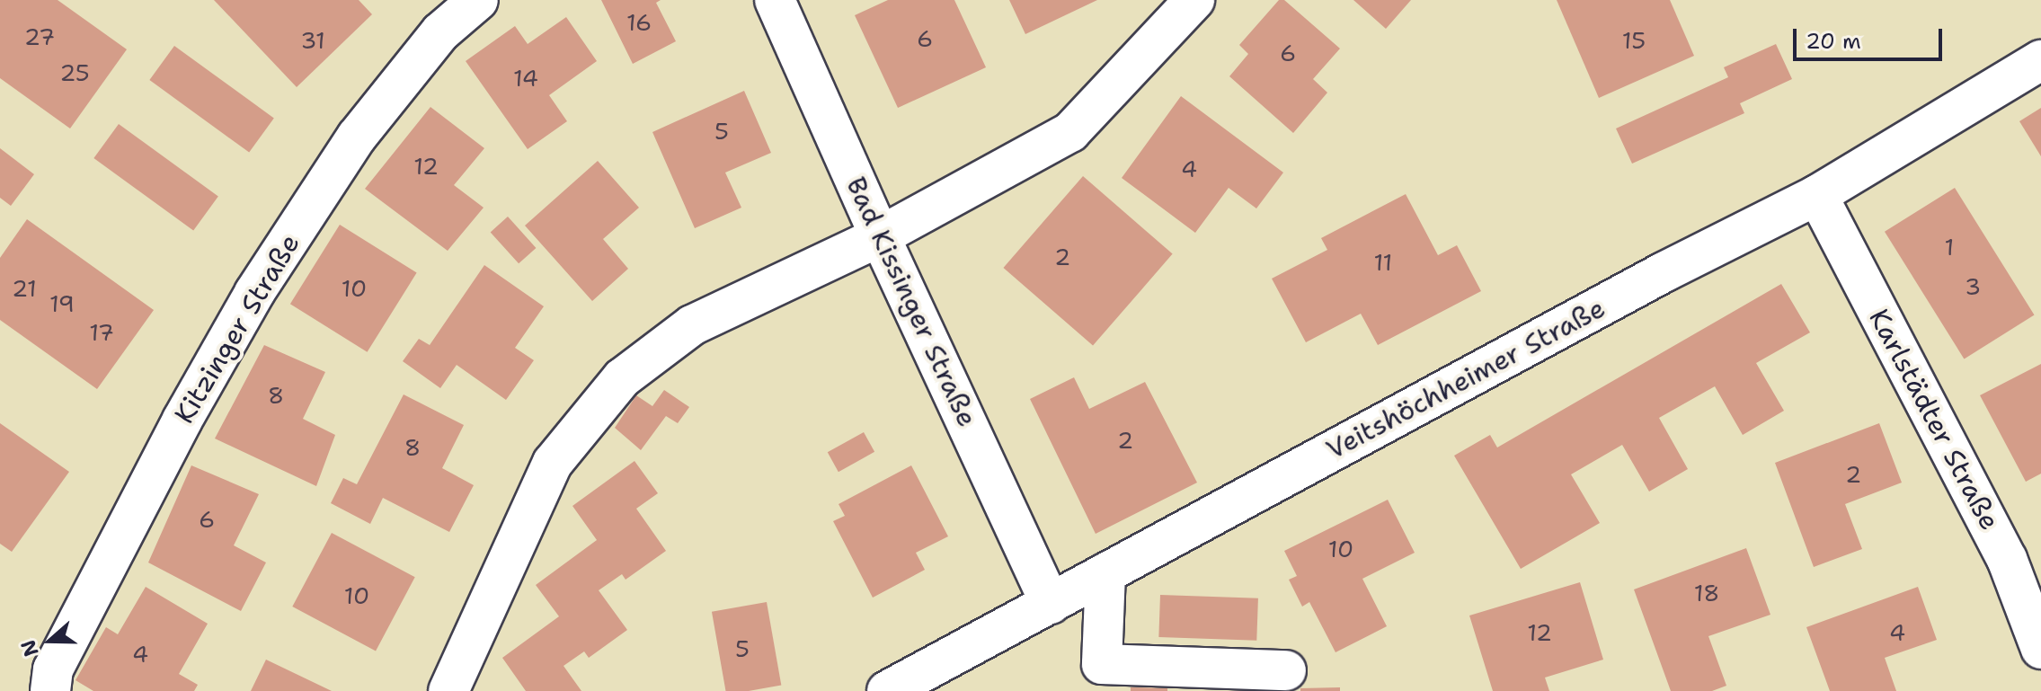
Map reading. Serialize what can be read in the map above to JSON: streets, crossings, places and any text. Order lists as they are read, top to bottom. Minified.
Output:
{"streets":{"street":["Bad Kissinger Straße","Kitzinger Straße","Veitshöchheimer Straße","Karlstädter Straße"]},"crossings":[["Bad Kissinger Straße","Veitshöchheimer Straße"],["Veitshöchheimer Straße","Karlstädter Straße"]],"house_numbers":["16","27","6","31","15","6","25","14","5","12","4","1","2","11","3","21","10","19","17","8","2","8","2","6","10","18","10","12","4","5","4"],"scale_bar":"20 m","north":"left"}
